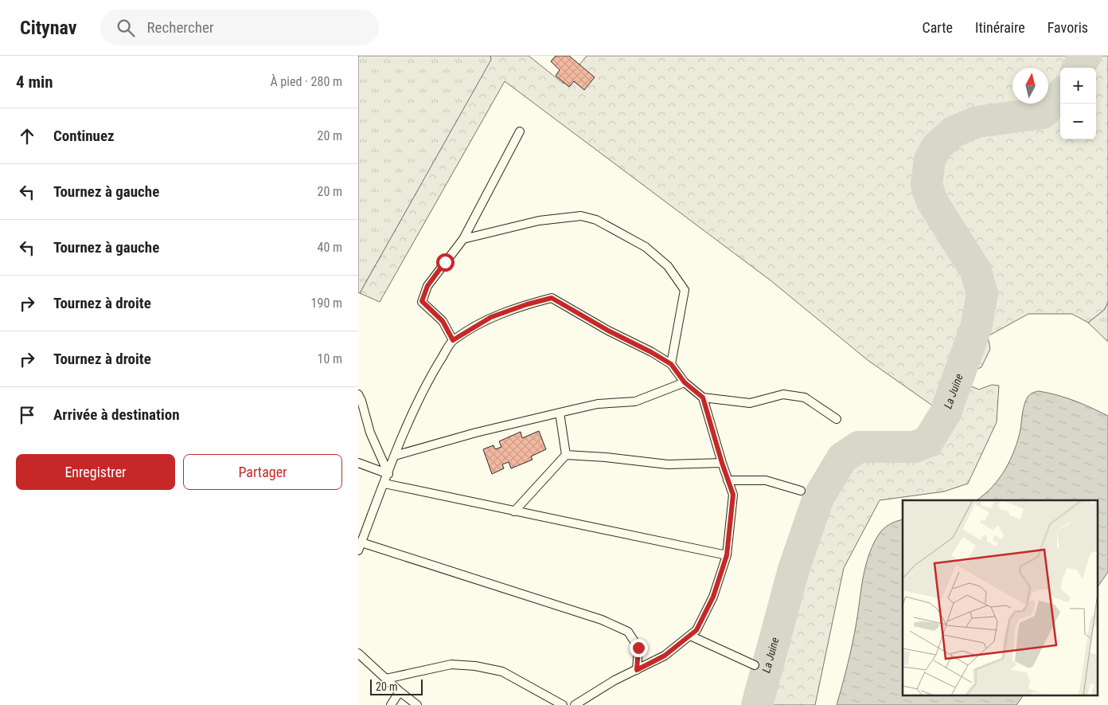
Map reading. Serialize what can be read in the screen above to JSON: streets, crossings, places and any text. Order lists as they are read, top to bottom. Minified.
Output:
{"water":["La Juine"],"scale_bar":"20 m","north":"top","page":{"header":"Citynav","search":"Rechercher","nav":["Carte","Itinéraire","Favoris"],"heading":["4 min","À pied · 280 m"],"map_buttons":["+","−"],"list":[["Continuez","20 m"],["Tournez à gauche","20 m"],["Tournez à gauche","40 m"],["Tournez à droite","190 m"],["Tournez à droite","10 m"],"Arrivée à destination"],"buttons":["Enregistrer","Partager"],"scale":"20 m"}}
